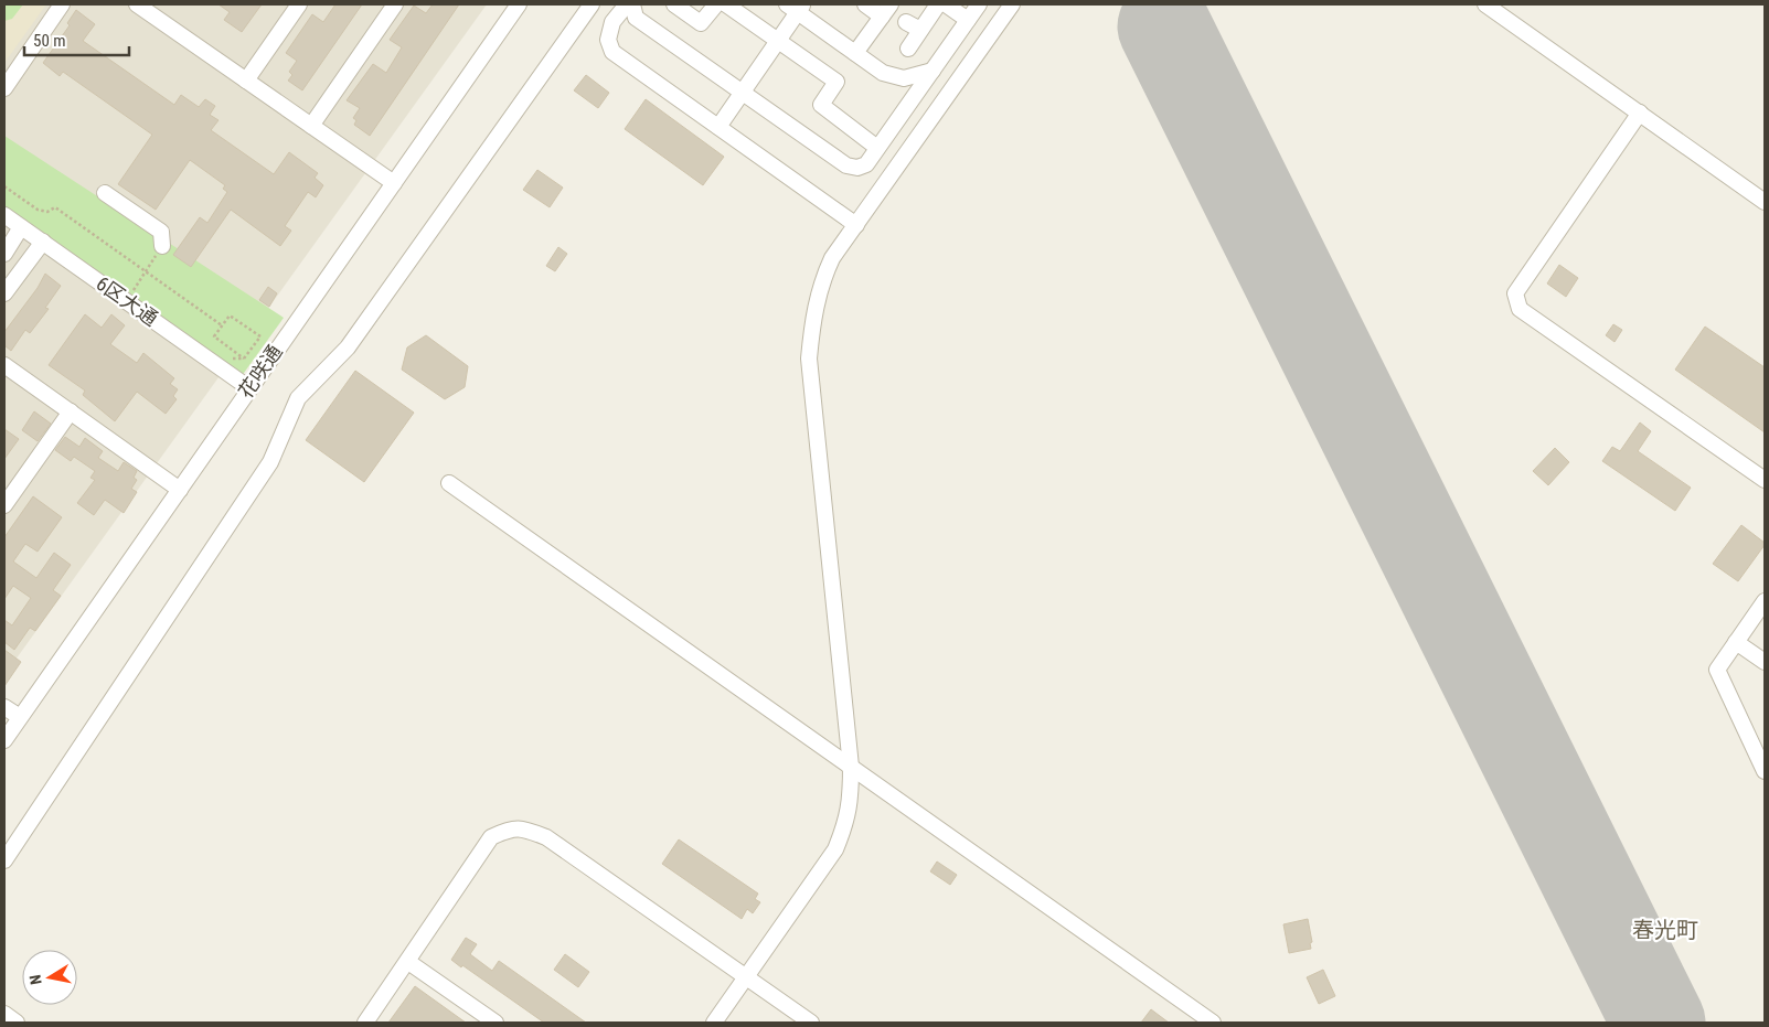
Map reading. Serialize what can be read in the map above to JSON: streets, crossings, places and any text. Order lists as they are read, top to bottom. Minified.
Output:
{"streets":{"street":["6区大通","花咲通"]},"crossings":[["6区大通","花咲通"]],"districts":["春光町"],"scale_bar":"50 m","north":"left"}
